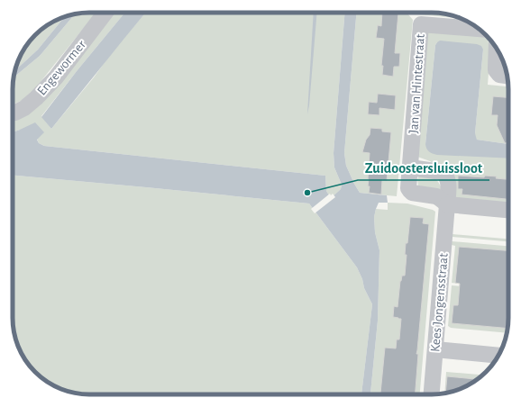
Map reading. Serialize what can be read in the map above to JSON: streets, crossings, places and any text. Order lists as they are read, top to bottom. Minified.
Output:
{"streets":{"street":["Engewormer","Jan van Hintestraat","Kees Jongensstraat"]},"crossings":[["Jan van Hintestraat","Kees Jongensstraat"]],"places":["Zuidoostersluissloot"]}
